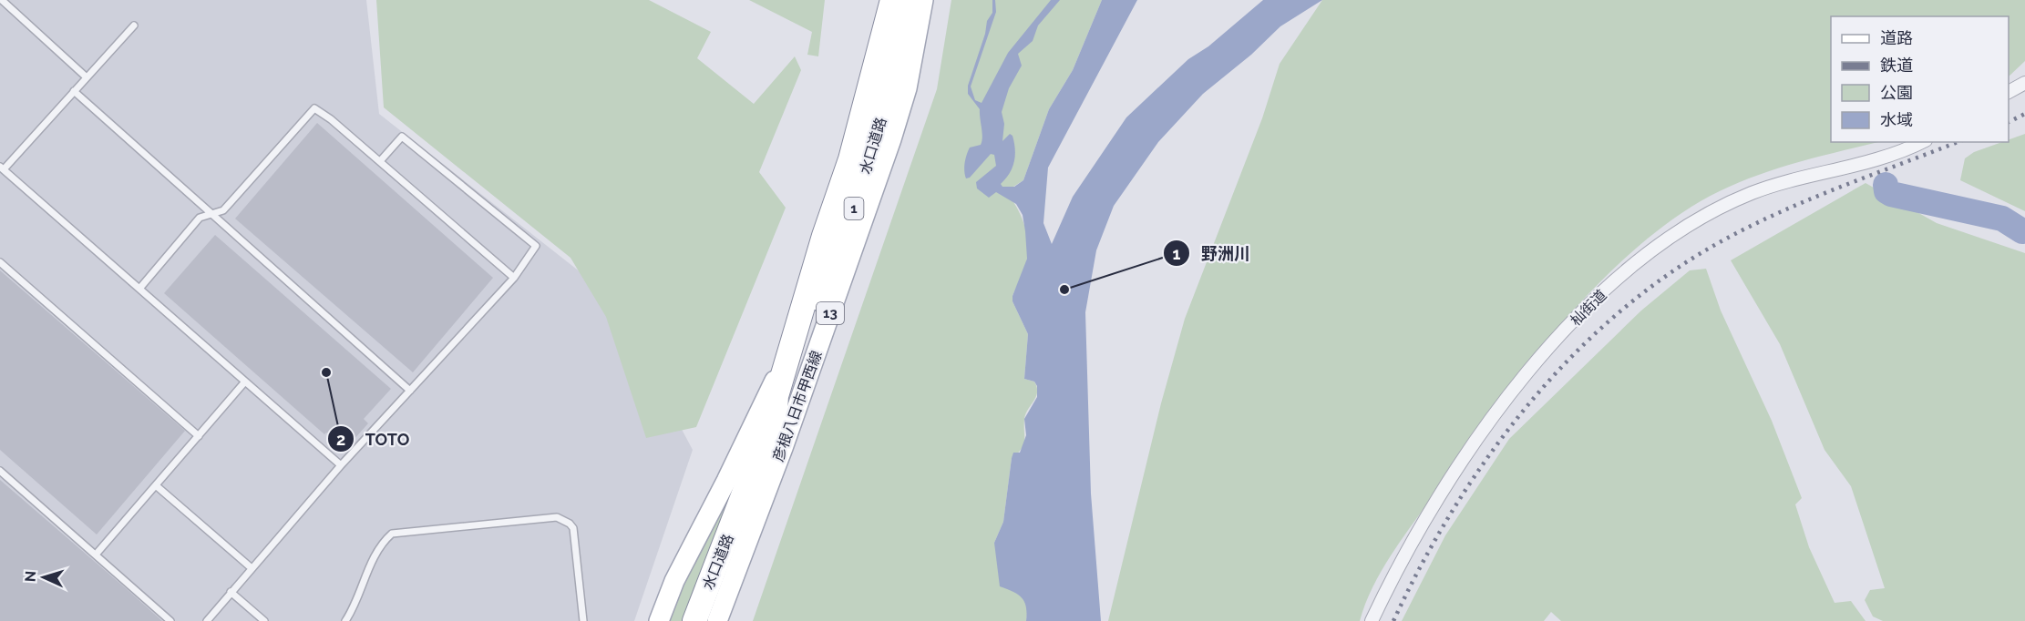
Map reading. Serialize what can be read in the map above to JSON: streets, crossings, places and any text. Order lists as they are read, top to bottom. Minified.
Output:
{"streets":{"highway":["水口道路","1"],"main road":["13","彦根八日市甲西線"],"street":["杣街道"]},"crossings":[["水口道路","彦根八日市甲西線"]],"places":["野洲川","TOTO"],"legend":["道路","鉄道","公園","水域"],"north":"left"}
